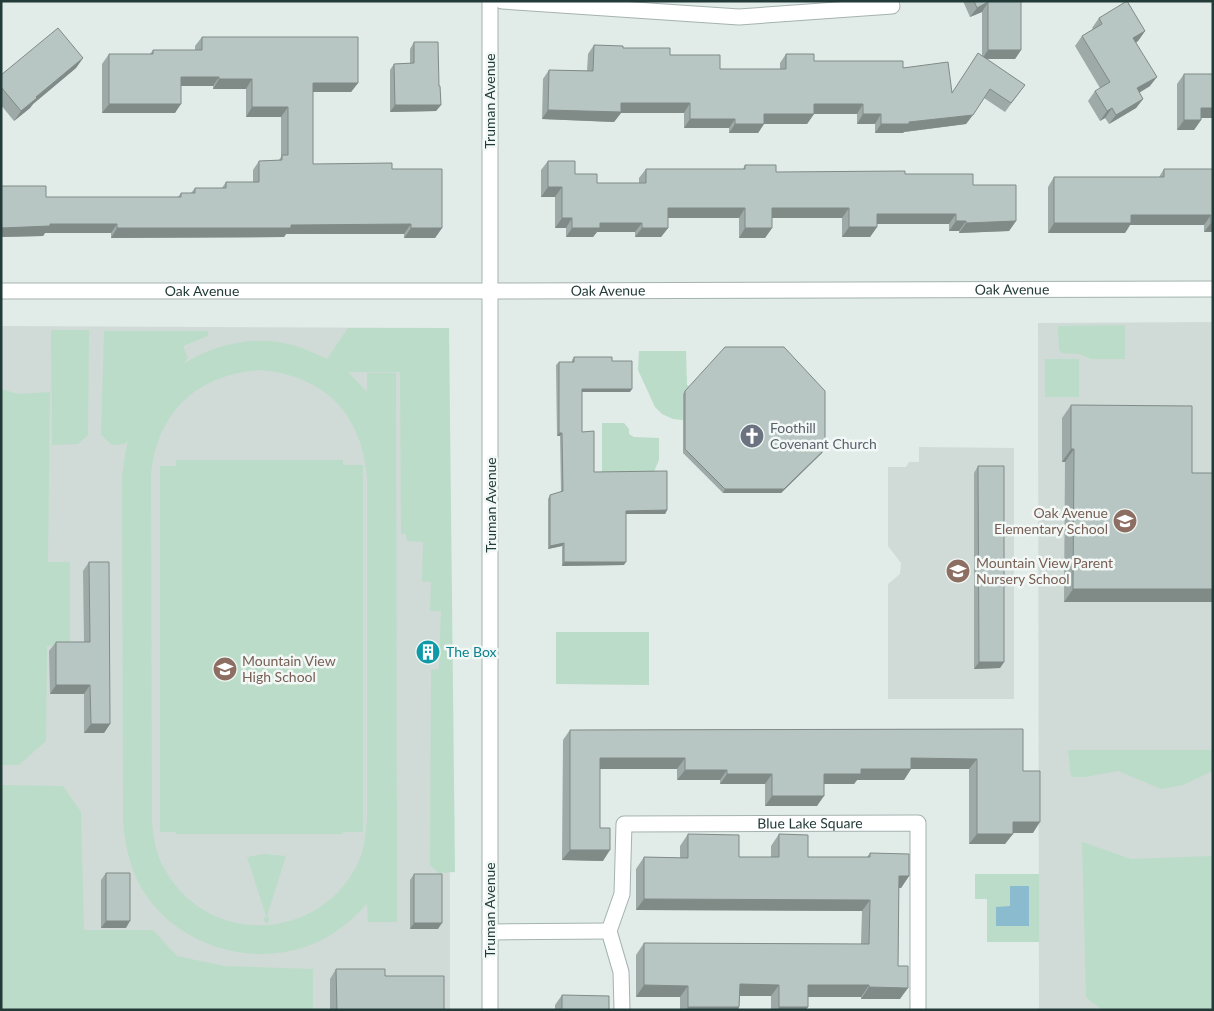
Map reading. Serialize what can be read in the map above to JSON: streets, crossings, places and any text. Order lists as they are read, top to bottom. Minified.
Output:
{"streets":{"street":["Truman Avenue","Oak Avenue","Blue Lake Square"]},"crossings":[["Truman Avenue","Oak Avenue"]],"places":{"church":["Foothill Covenant Church"],"school or university":["Oak Avenue Elementary School","Mountain View Parent Nursery School","Mountain View High School"],"building":["The Box"]}}
